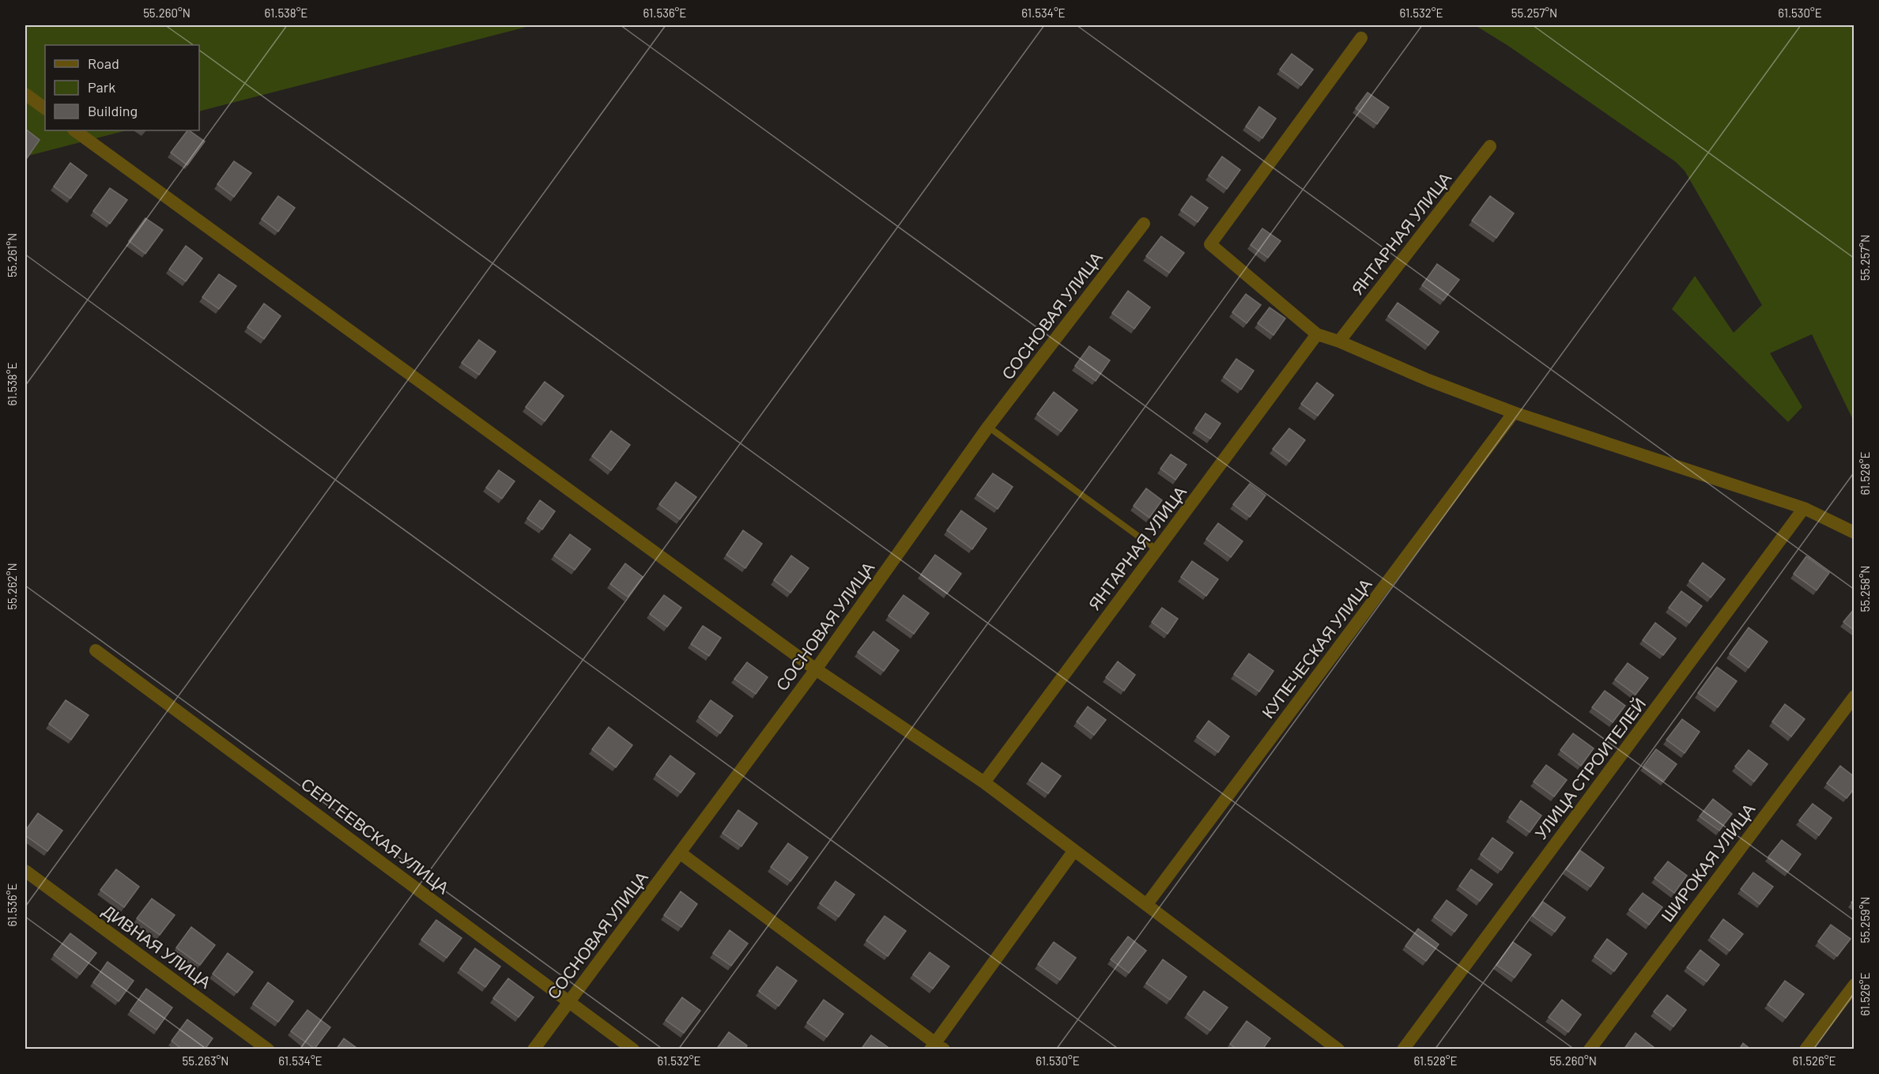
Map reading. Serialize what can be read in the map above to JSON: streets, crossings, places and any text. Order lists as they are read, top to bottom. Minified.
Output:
{"streets":{"street":["ЯНТАРНАЯ УЛИЦА","СОСНОВАЯ УЛИЦА","КУПЕЧЕСКАЯ УЛИЦА","УЛИЦА СТРОИТЕЛЕЙ","СЕРГЕЕВСКАЯ УЛИЦА","ШИРОКАЯ УЛИЦА","ДИВНАЯ УЛИЦА"]},"crossings":[["СОСНОВАЯ УЛИЦА","СЕРГЕЕВСКАЯ УЛИЦА"]],"legend":["Road","Park","Building"],"coordinates":["55.260°N","61.538°E","61.536°E","61.534°E","61.532°E","55.257°N","61.530°E","55.261°N","61.528°E","55.262°N","55.258°N","55.259°N","61.526°E","55.263°N"]}
